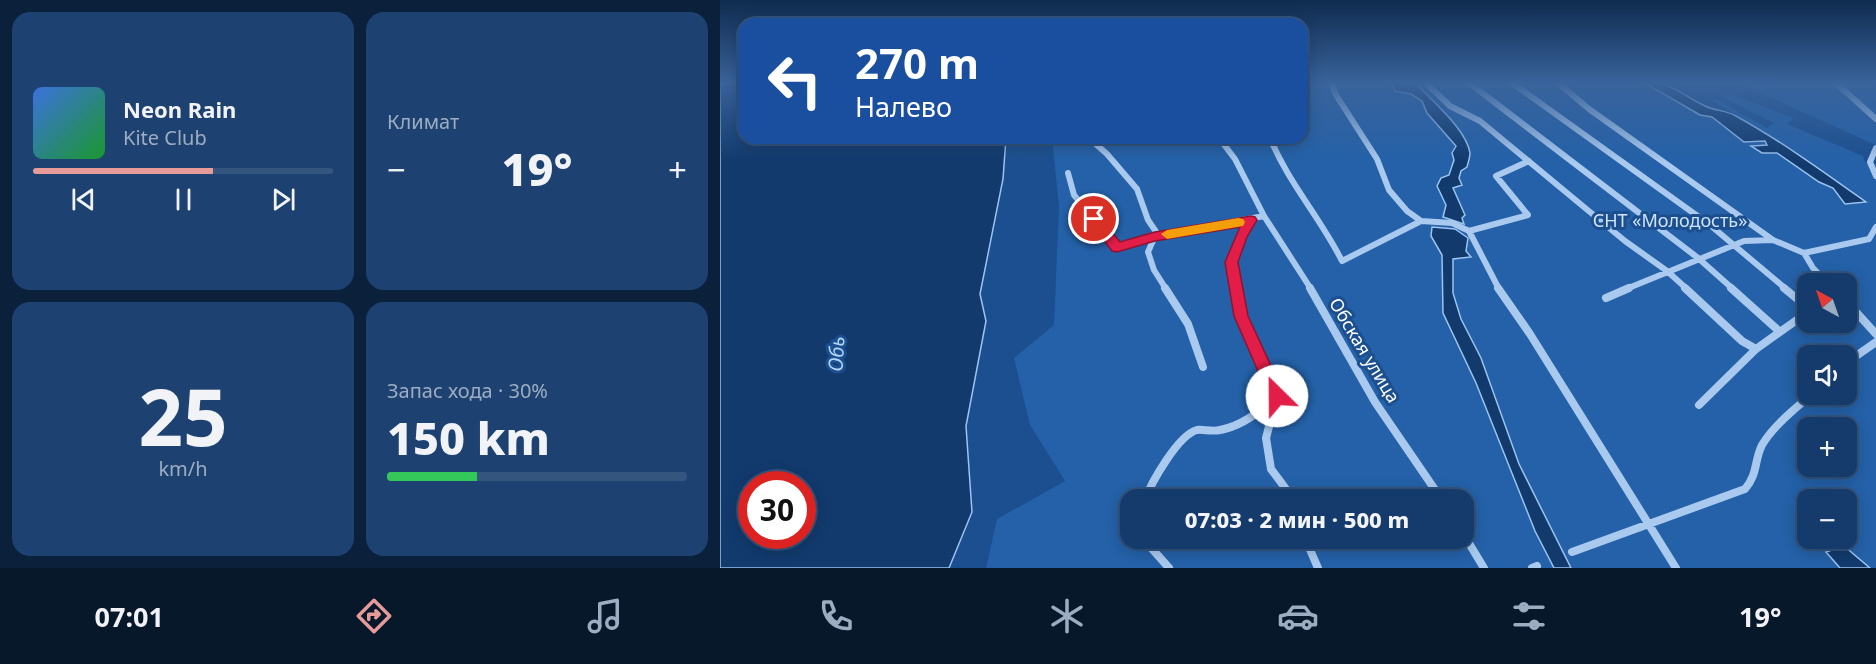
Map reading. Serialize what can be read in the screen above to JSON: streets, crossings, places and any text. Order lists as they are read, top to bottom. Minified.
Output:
{"streets":{"street":["Обская улица"]},"water":["Обь"],"parks":["СНТ «Молодость»"],"north":"top left","page":{"tile":["Климат",["25","km/h"],["Запас хода · 30%","150 km"]],"turn":["270 m","Налево"],"song":["Neon Rain","Kite Club"],"heat":["−","19°","+"],"map_buttons":["+","−"],"limit":"30","trip":"07:03 · 2 мин · 500 m","tabs":["07:01","19°"]}}
